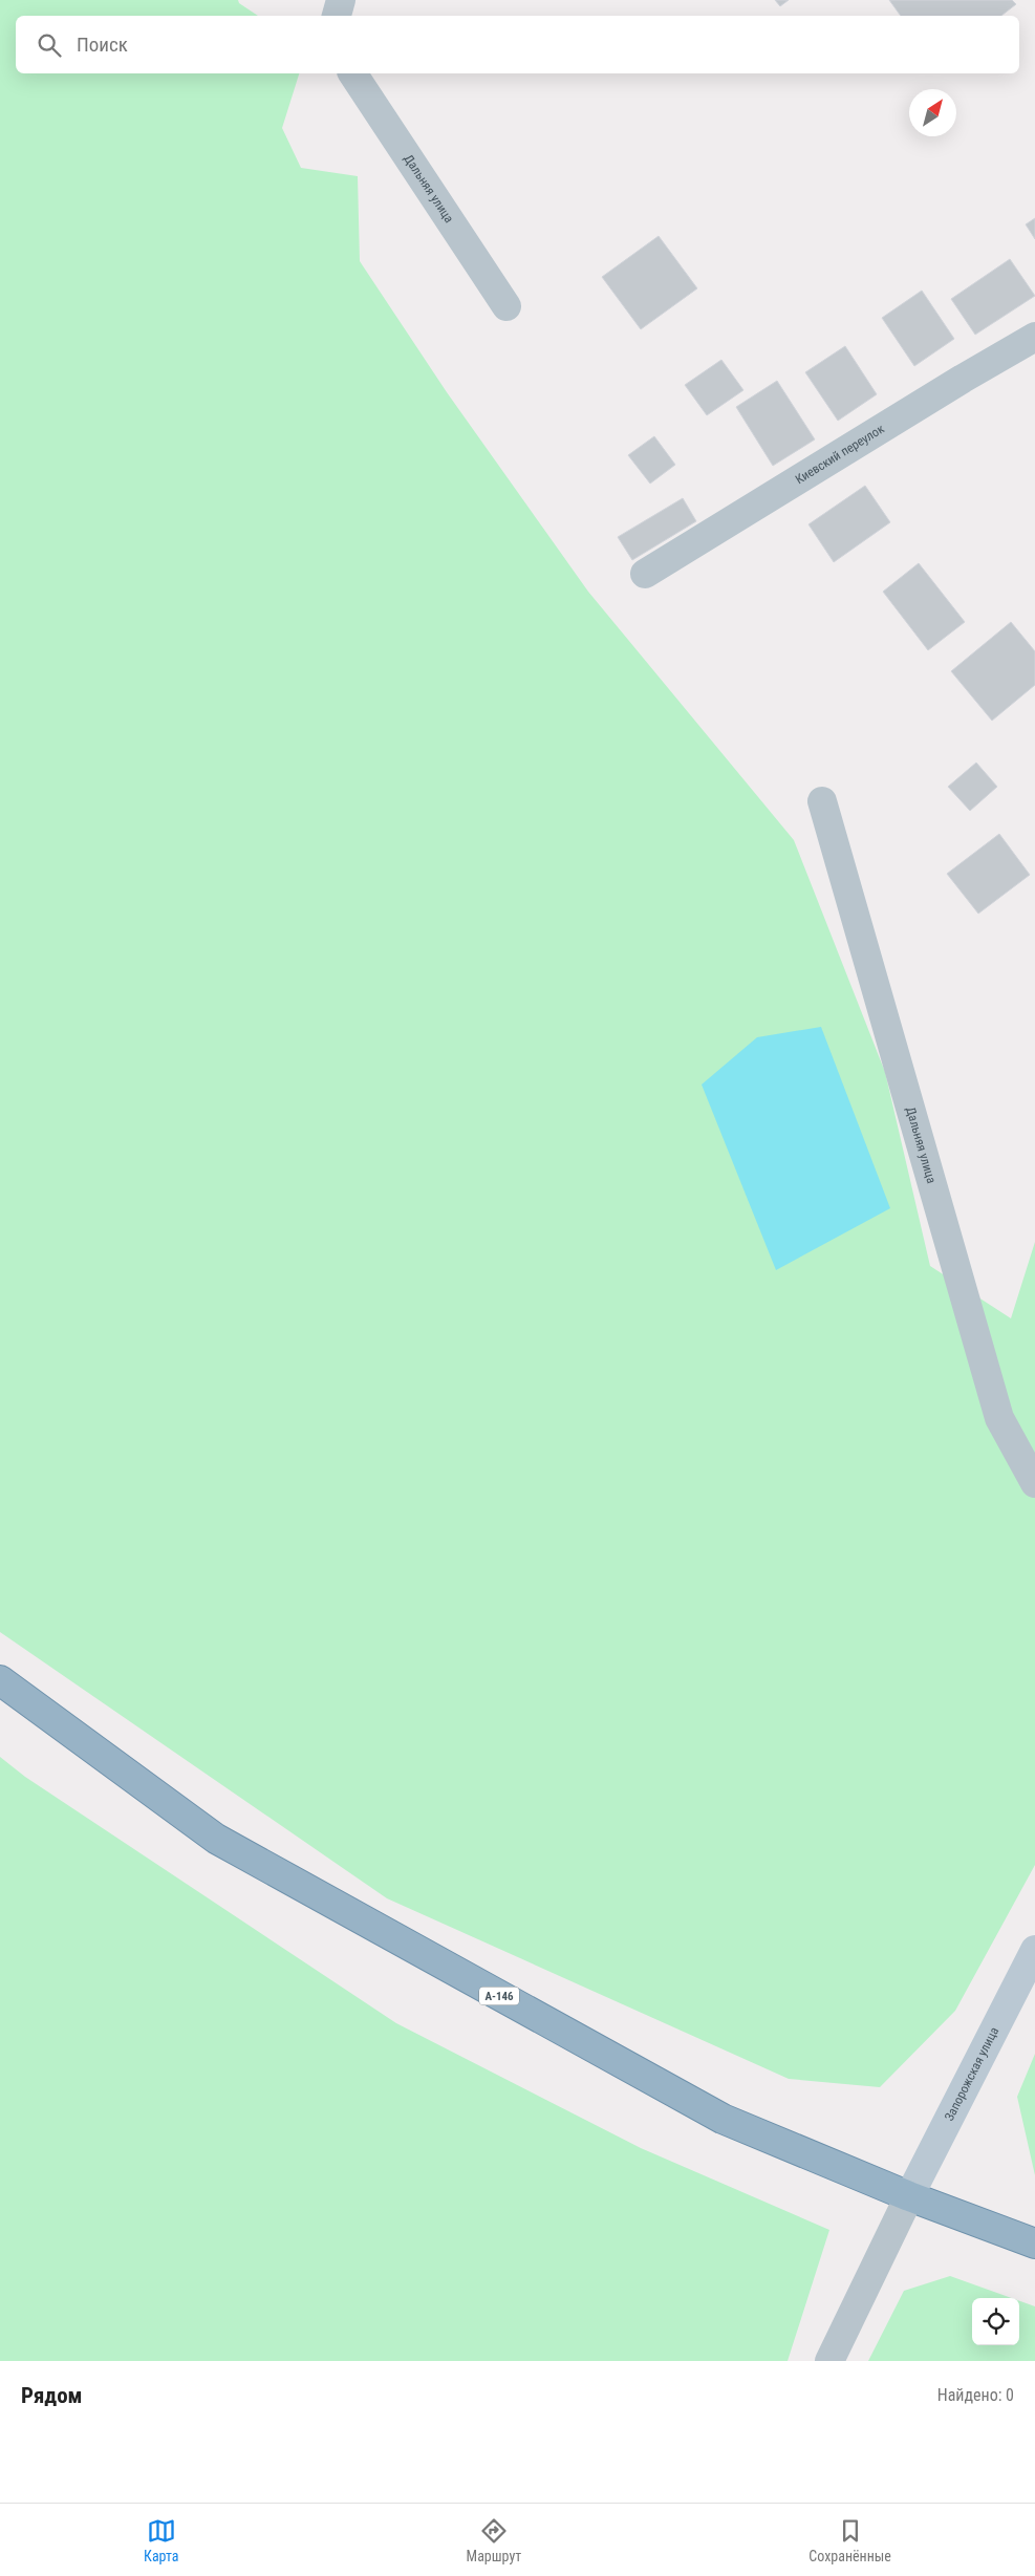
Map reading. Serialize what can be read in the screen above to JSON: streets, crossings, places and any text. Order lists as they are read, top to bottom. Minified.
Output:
{"streets":{"highway":["А-146"],"main road":["Запорожская улица"],"street":["Дальняя улица","Киевский переулок"]},"crossings":[["А-146","Запорожская улица"]],"north":"top right","page":{"search":"Поиск","heading":["Рядом","Найдено: 0"],"nav":["Карта","Маршрут","Сохранённые"]}}
